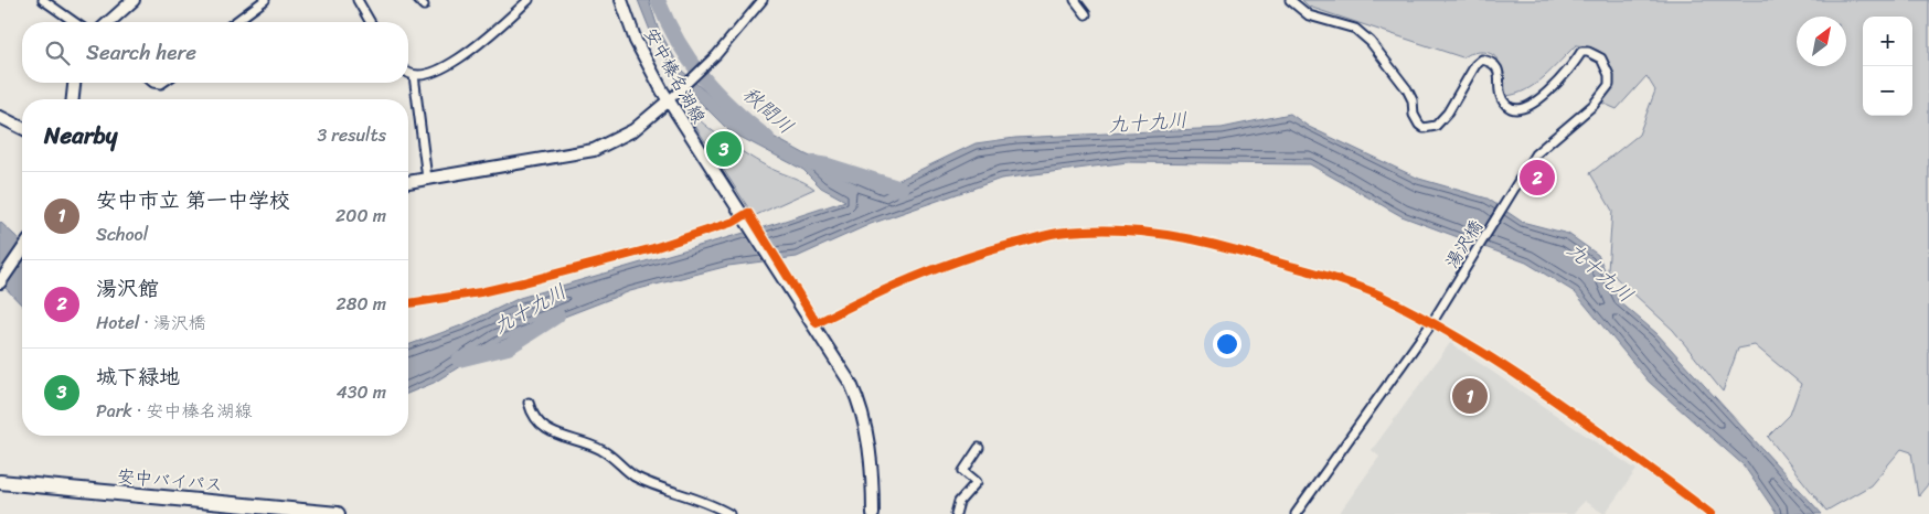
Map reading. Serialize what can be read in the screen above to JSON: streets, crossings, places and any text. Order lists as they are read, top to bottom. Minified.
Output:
{"streets":{"highway":["安中バイパス"],"main road":["安中榛名湖線"],"street":["湯沢橋"]},"water":["秋間川","九十九川"],"north":"top right","page":{"map_buttons":["+","−"],"search":"Search here","heading":["Nearby","3 results"],"pins":["3","2","1"],"list":[{"mark":"1","name":"安中市立 第一中学校","note":"School","value":"200 m"},{"mark":"2","name":"湯沢館","note":"Hotel · 湯沢橋","value":"280 m"},{"mark":"3","name":"城下緑地","note":"Park · 安中榛名湖線","value":"430 m"}]}}
